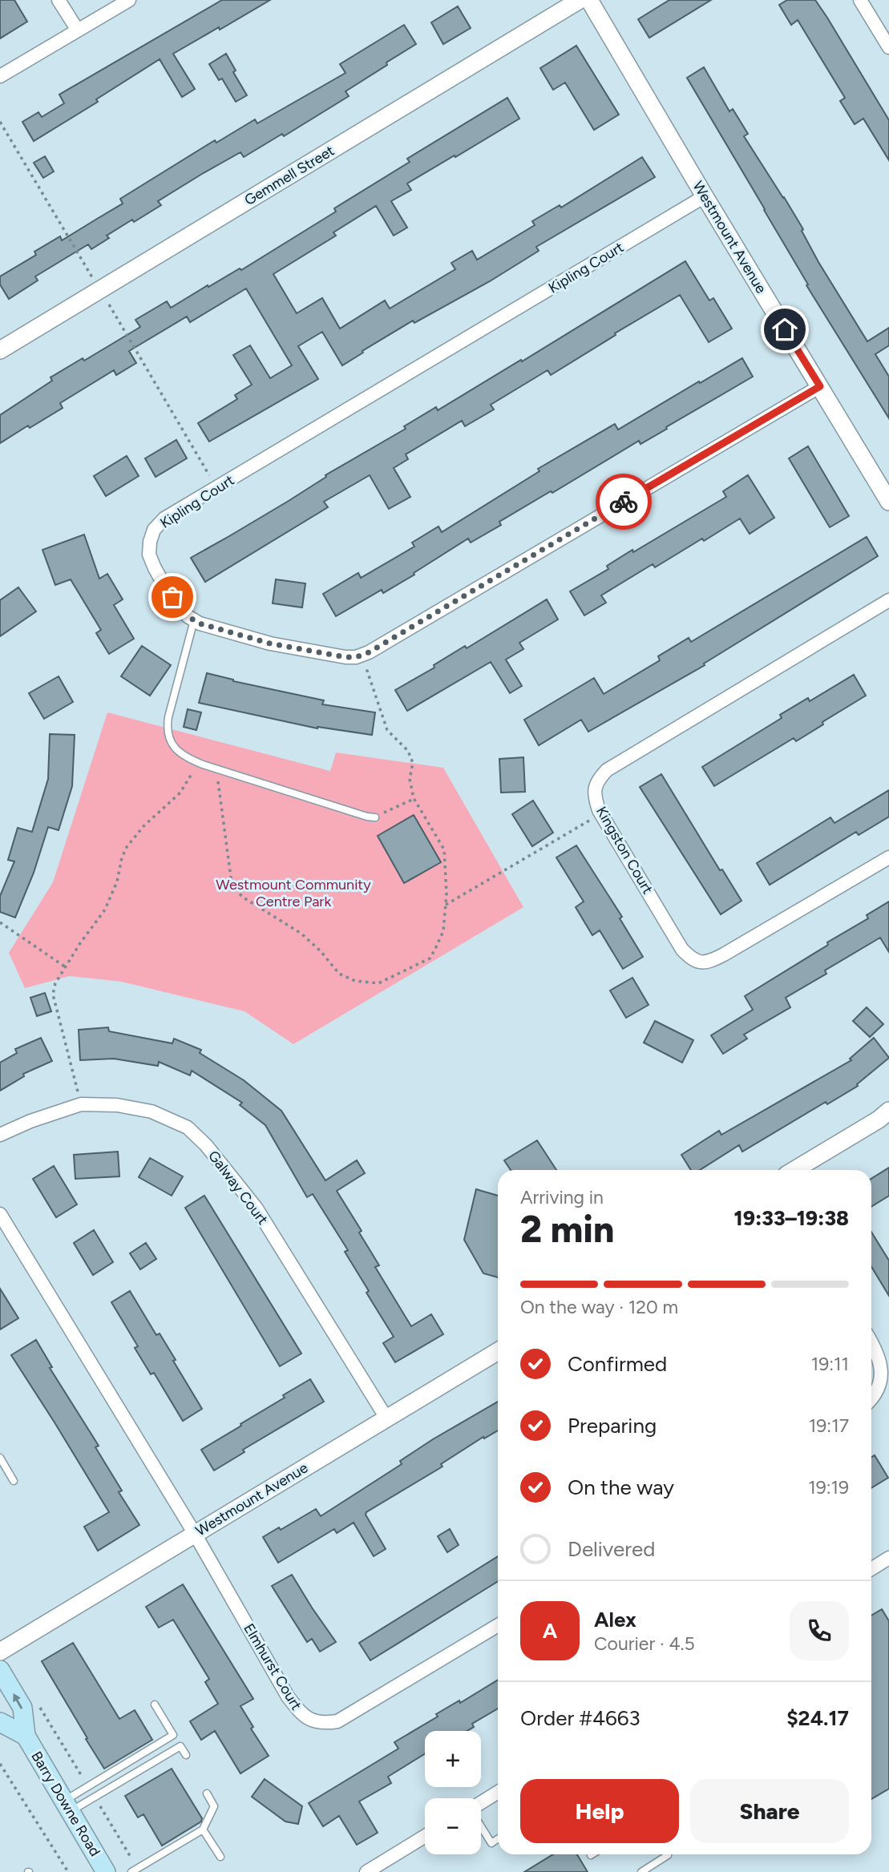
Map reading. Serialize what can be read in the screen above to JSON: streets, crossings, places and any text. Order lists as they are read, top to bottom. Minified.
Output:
{"streets":{"main road":["Barry Downe Road"],"street":["Gemmell Street","Westmount Avenue","Kipling Court","Kingston Court","Galway Court","Elmhurst Court"]},"crossings":[["Westmount Avenue","Kipling Court"],["Westmount Avenue","Galway Court"],["Westmount Avenue","Elmhurst Court"]],"parks":["Westmount Community Centre Park"],"page":{"heading":["2 min","Arriving in","19:33–19:38"],"panel":["Alex","Courier · 4.5","Order #4663","$24.17"],"bar":"On the way · 120 m","list":[["Confirmed","19:11"],["Preparing","19:17"],["On the way","19:19"],"Delivered"],"round":"A","map_buttons":["+","−"],"buttons":["Help","Share"]}}
